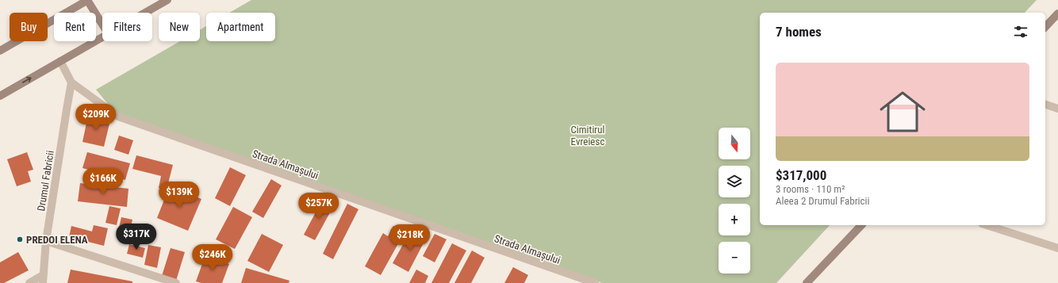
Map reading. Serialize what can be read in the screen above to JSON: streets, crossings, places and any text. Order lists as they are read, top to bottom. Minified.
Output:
{"streets":{"street":["Strada Almașului","Drumul Fabricii"]},"crossings":[["Strada Almașului","Drumul Fabricii"]],"parks":["Cimitirul Evreiesc"],"places":["PREDOI ELENA"],"north":"bottom","page":{"chip":["Buy","Rent","Filters","New","Apartment"],"heading":"7 homes","list":[{"name":"$317,000","note":"3 rooms · 110 m² · Aleea 2 Drumul Fabricii"}],"price":["$209K","$166K","$139K","$257K","$317K","$218K","$246K"],"map_buttons":["+","−"]}}
